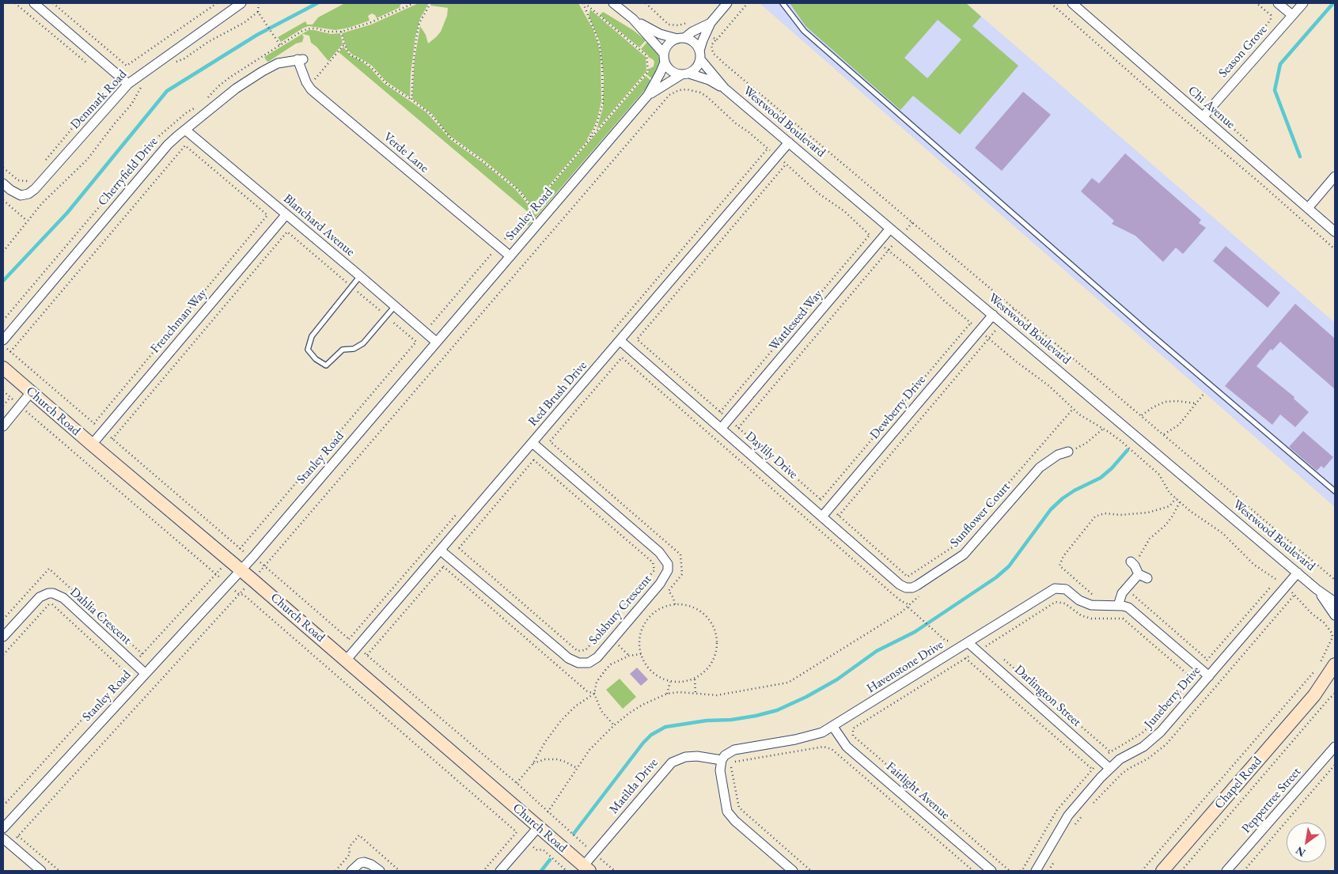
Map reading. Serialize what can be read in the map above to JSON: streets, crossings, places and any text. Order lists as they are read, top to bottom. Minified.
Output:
{"streets":{"main road":["Church Road","Chapel Road"],"street":["Season Grove","Denmark Road","Chi Avenue","Westwood Boulevard","Verde Lane","Cherryfield Drive","Stanley Road","Blanchard Avenue","Wattleseed Way","Frenchman Way","Red Brush Drive","Dewberry Drive","Daylily Drive","Sunflower Court","Solsbury Crescent","Dahlia Crescent","Havenstone Drive","Darlington Street","Juneberry Drive","Matilda Drive","Fairlight Avenue","Peppertree Street"]},"crossings":[["Season Grove","Chi Avenue"],["Westwood Boulevard","Stanley Road"],["Westwood Boulevard","Wattleseed Way"],["Westwood Boulevard","Red Brush Drive"],["Westwood Boulevard","Dewberry Drive"],["Westwood Boulevard","Juneberry Drive"],["Verde Lane","Cherryfield Drive"],["Verde Lane","Stanley Road"],["Cherryfield Drive","Blanchard Avenue"],["Stanley Road","Blanchard Avenue"],["Stanley Road","Church Road"],["Stanley Road","Dahlia Crescent"],["Blanchard Avenue","Frenchman Way"],["Wattleseed Way","Daylily Drive"],["Frenchman Way","Church Road"],["Red Brush Drive","Church Road"],["Red Brush Drive","Daylily Drive"],["Red Brush Drive","Solsbury Crescent"],["Dewberry Drive","Daylily Drive"],["Church Road","Matilda Drive"],["Daylily Drive","Sunflower Court"],["Havenstone Drive","Darlington Street"],["Havenstone Drive","Juneberry Drive"],["Havenstone Drive","Matilda Drive"],["Havenstone Drive","Fairlight Avenue"],["Darlington Street","Juneberry Drive"]],"north":"bottom left"}
